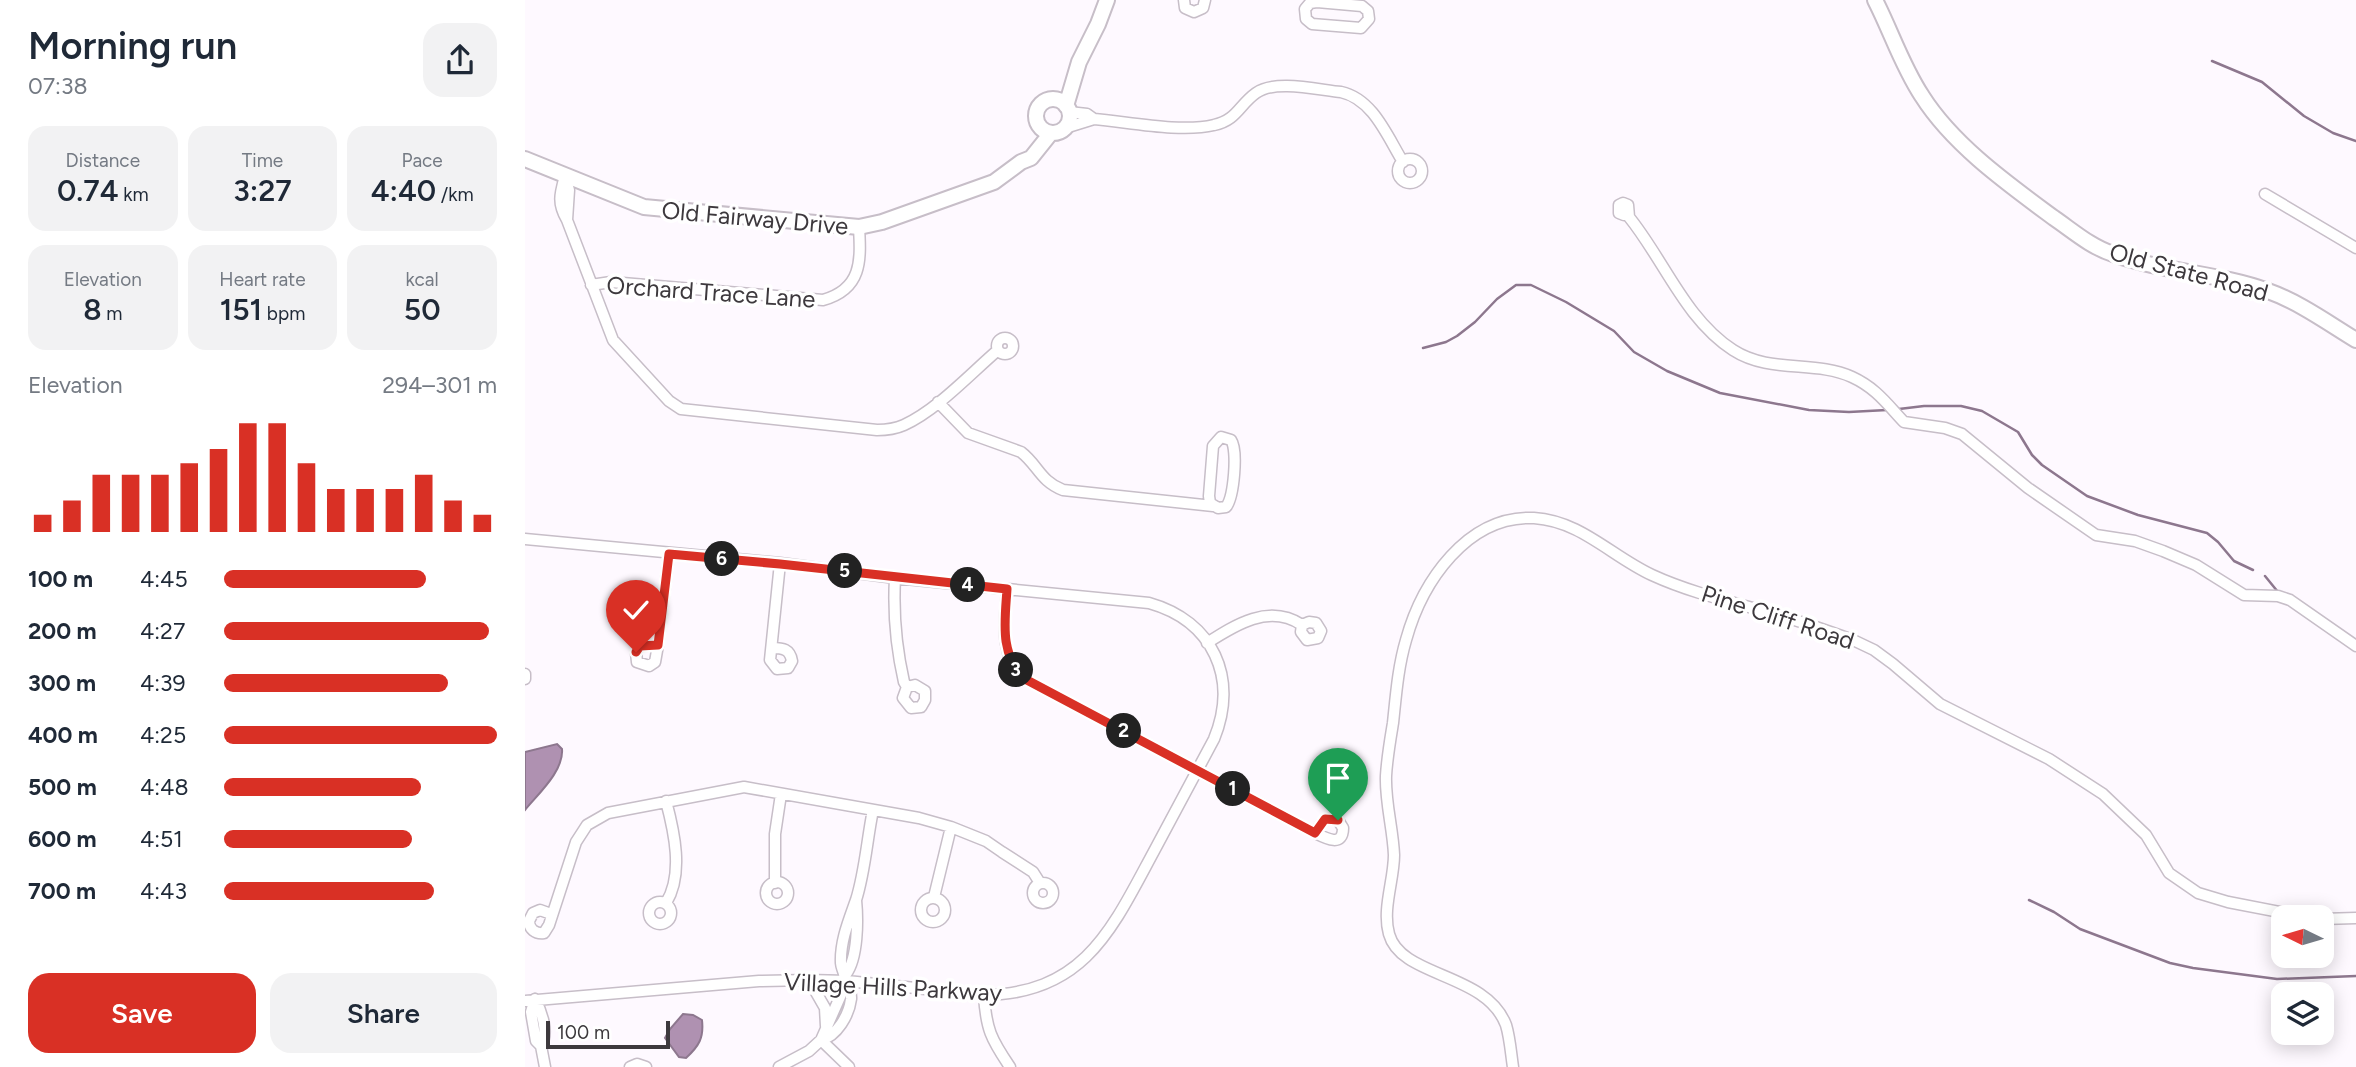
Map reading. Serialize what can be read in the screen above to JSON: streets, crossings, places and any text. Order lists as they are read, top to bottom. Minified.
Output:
{"streets":{"street":["Old Fairway Drive","Old State Road","Orchard Trace Lane","Pine Cliff Road","Village Hills Parkway"]},"crossings":[["Old Fairway Drive","Orchard Trace Lane"]],"scale_bar":"100 m","north":"left","page":{"heading":["Morning run","07:38"],"stats":[["Distance","0.74 km"],["Time","3:27"],["Pace","4:40 /km"],["Elevation","8 m"],["Heart rate","151 bpm"],["kcal","50"]],"chart":["Elevation","294–301 m"],"pins":["6","5","4","3","2","1"],"list":[{"name":"100 m","note":"4:45"},{"name":"200 m","note":"4:27"},{"name":"300 m","note":"4:39"},{"name":"400 m","note":"4:25"},{"name":"500 m","note":"4:48"},{"name":"600 m","note":"4:51"},{"name":"700 m","note":"4:43"}],"buttons":["Save","Share"],"scale":"100 m"}}
